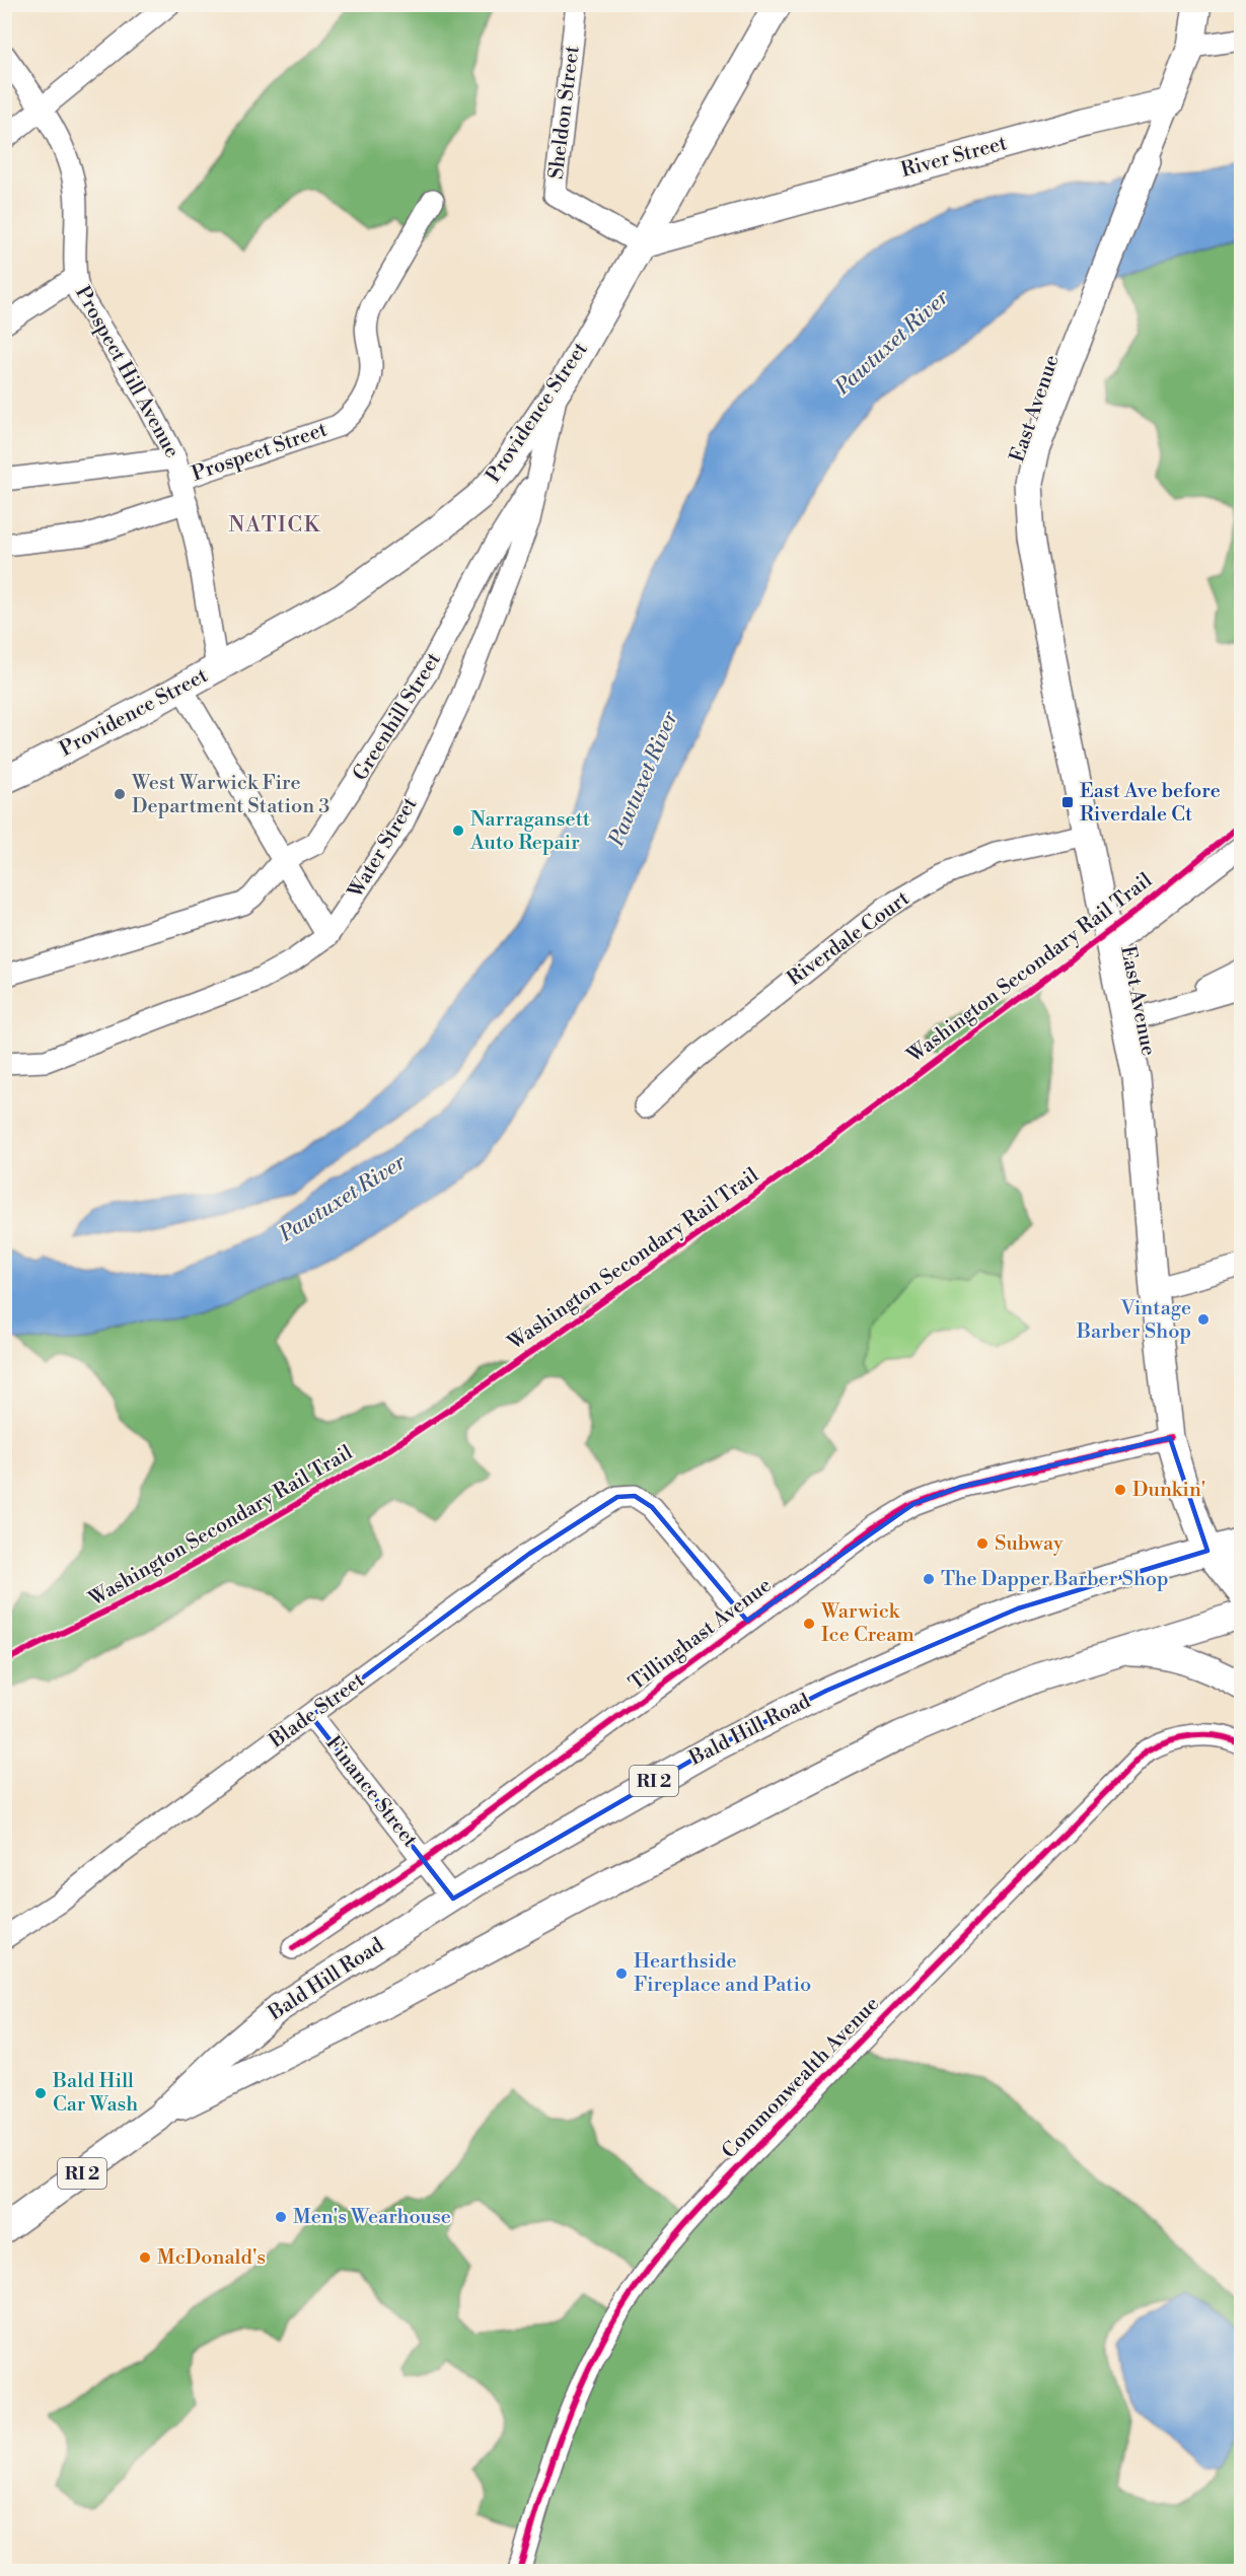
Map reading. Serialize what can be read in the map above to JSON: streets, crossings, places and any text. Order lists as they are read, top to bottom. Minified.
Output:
{"streets":{"main road":["River Street","East Avenue","Providence Street","Bald Hill Road","RI 2"],"street":["Sheldon Street","Prospect Hill Avenue","Prospect Street","Greenhill Street","Water Street","Riverdale Court","Tillinghast Avenue","Blade Street","Finance Street","Commonwealth Avenue"],"cycle path":["Washington Secondary Rail Trail"]},"crossings":[["Sheldon Street","River Street"],["Sheldon Street","Providence Street"],["River Street","East Avenue"],["River Street","Providence Street"],["Prospect Hill Avenue","Providence Street"],["Prospect Hill Avenue","Prospect Street"],["East Avenue","Riverdale Court"],["East Avenue","Tillinghast Avenue"],["East Avenue","Bald Hill Road"],["Providence Street","Water Street"],["Greenhill Street","Water Street"],["Tillinghast Avenue","Blade Street"],["Tillinghast Avenue","Finance Street"],["Blade Street","Finance Street"],["Bald Hill Road","Finance Street"]],"districts":["NATICK"],"water":["Pawtuxet River"],"places":{"other":["West Warwick Fire Department Station 3","Narragansett Auto Repair","Vintage Barber Shop","Dunkin'","Subway","The Dapper Barber Shop","Warwick Ice Cream","Hearthside Fireplace and Patio","Bald Hill Car Wash","Men's Wearhouse","McDonald's"],"transit":["East Ave before Riverdale Ct"]}}
